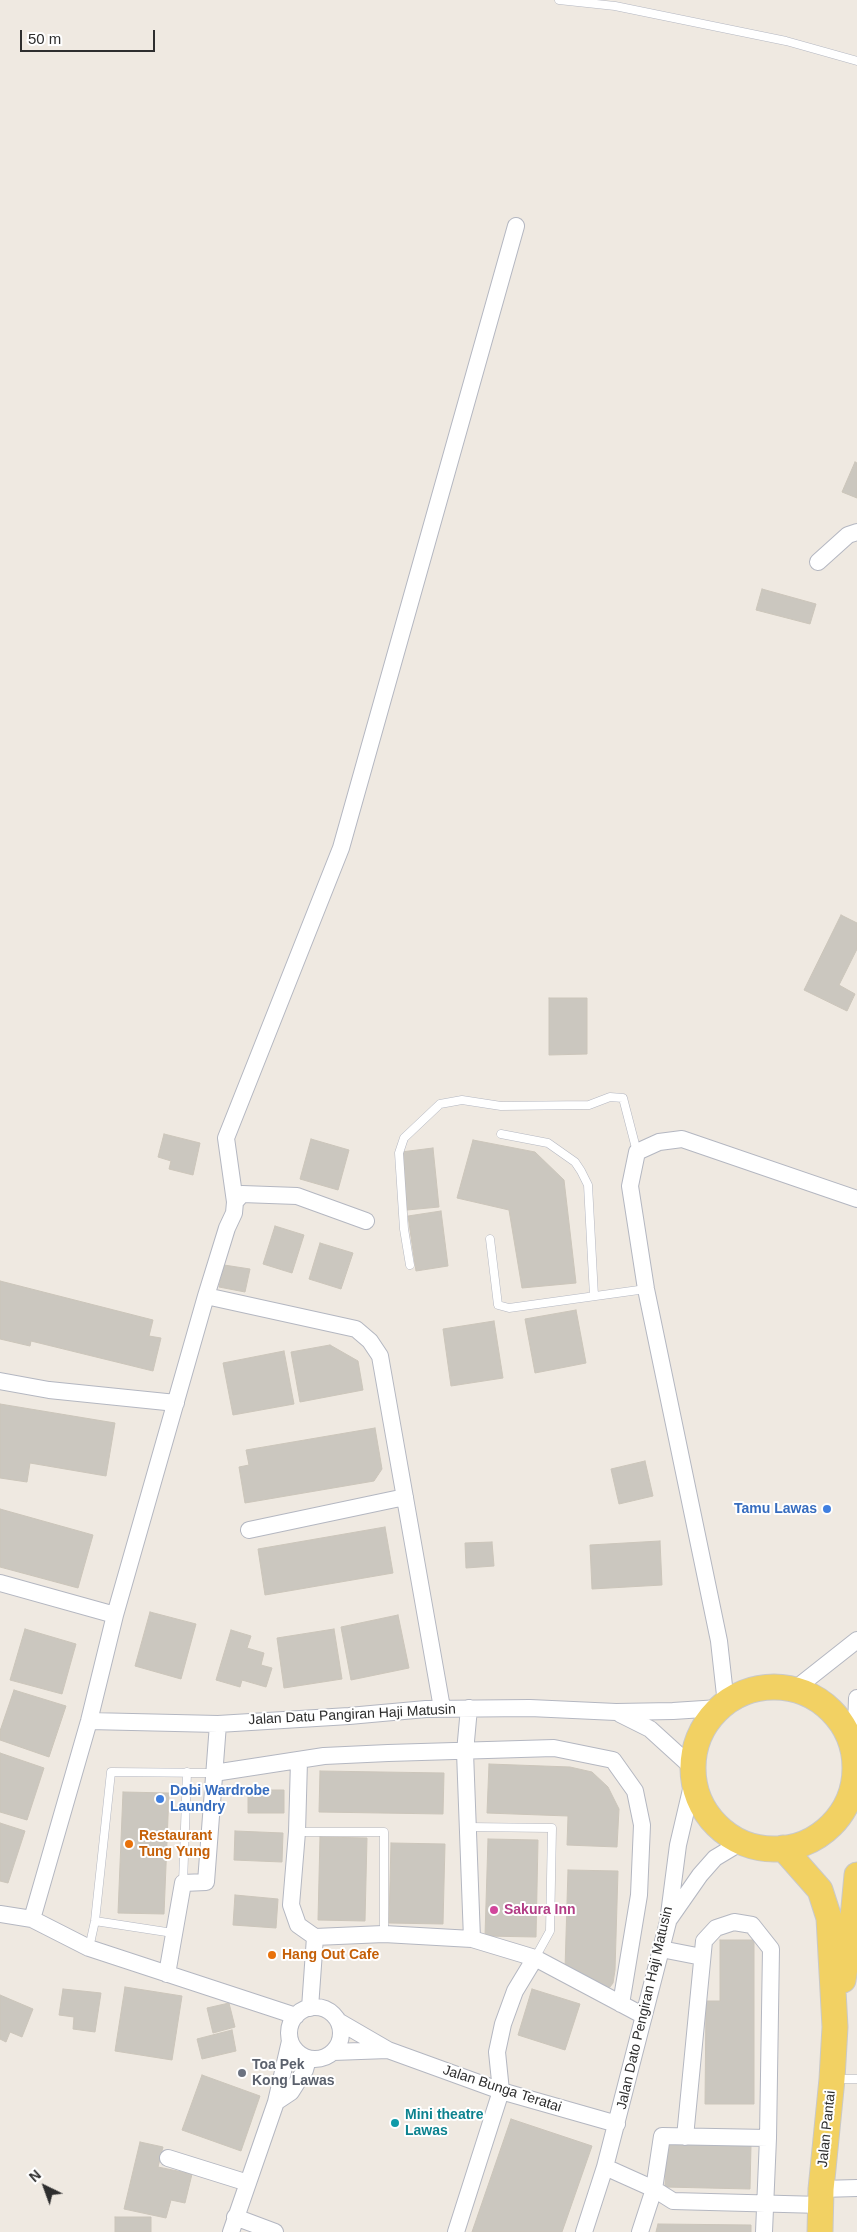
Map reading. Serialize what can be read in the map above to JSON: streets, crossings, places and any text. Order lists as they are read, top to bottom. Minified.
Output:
{"streets":{"main road":["Jalan Pantai"],"street":["Jalan Datu Pangiran Haji Matusin","Jalan Dato Pengiran Haji Matusin","Jalan Bunga Teratai"]},"crossings":[["Jalan Datu Pangiran Haji Matusin","Jalan Dato Pengiran Haji Matusin"],["Jalan Datu Pangiran Haji Matusin","Jalan Pantai"],["Jalan Dato Pengiran Haji Matusin","Jalan Bunga Teratai"],["Jalan Dato Pengiran Haji Matusin","Jalan Pantai"]],"places":["Tamu Lawas","Dobi Wardrobe Laundry","Restaurant Tung Yung","Sakura Inn","Hang Out Cafe","Toa Pek Kong Lawas","Mini theatre Lawas"],"scale_bar":"50 m","north":"top left"}
